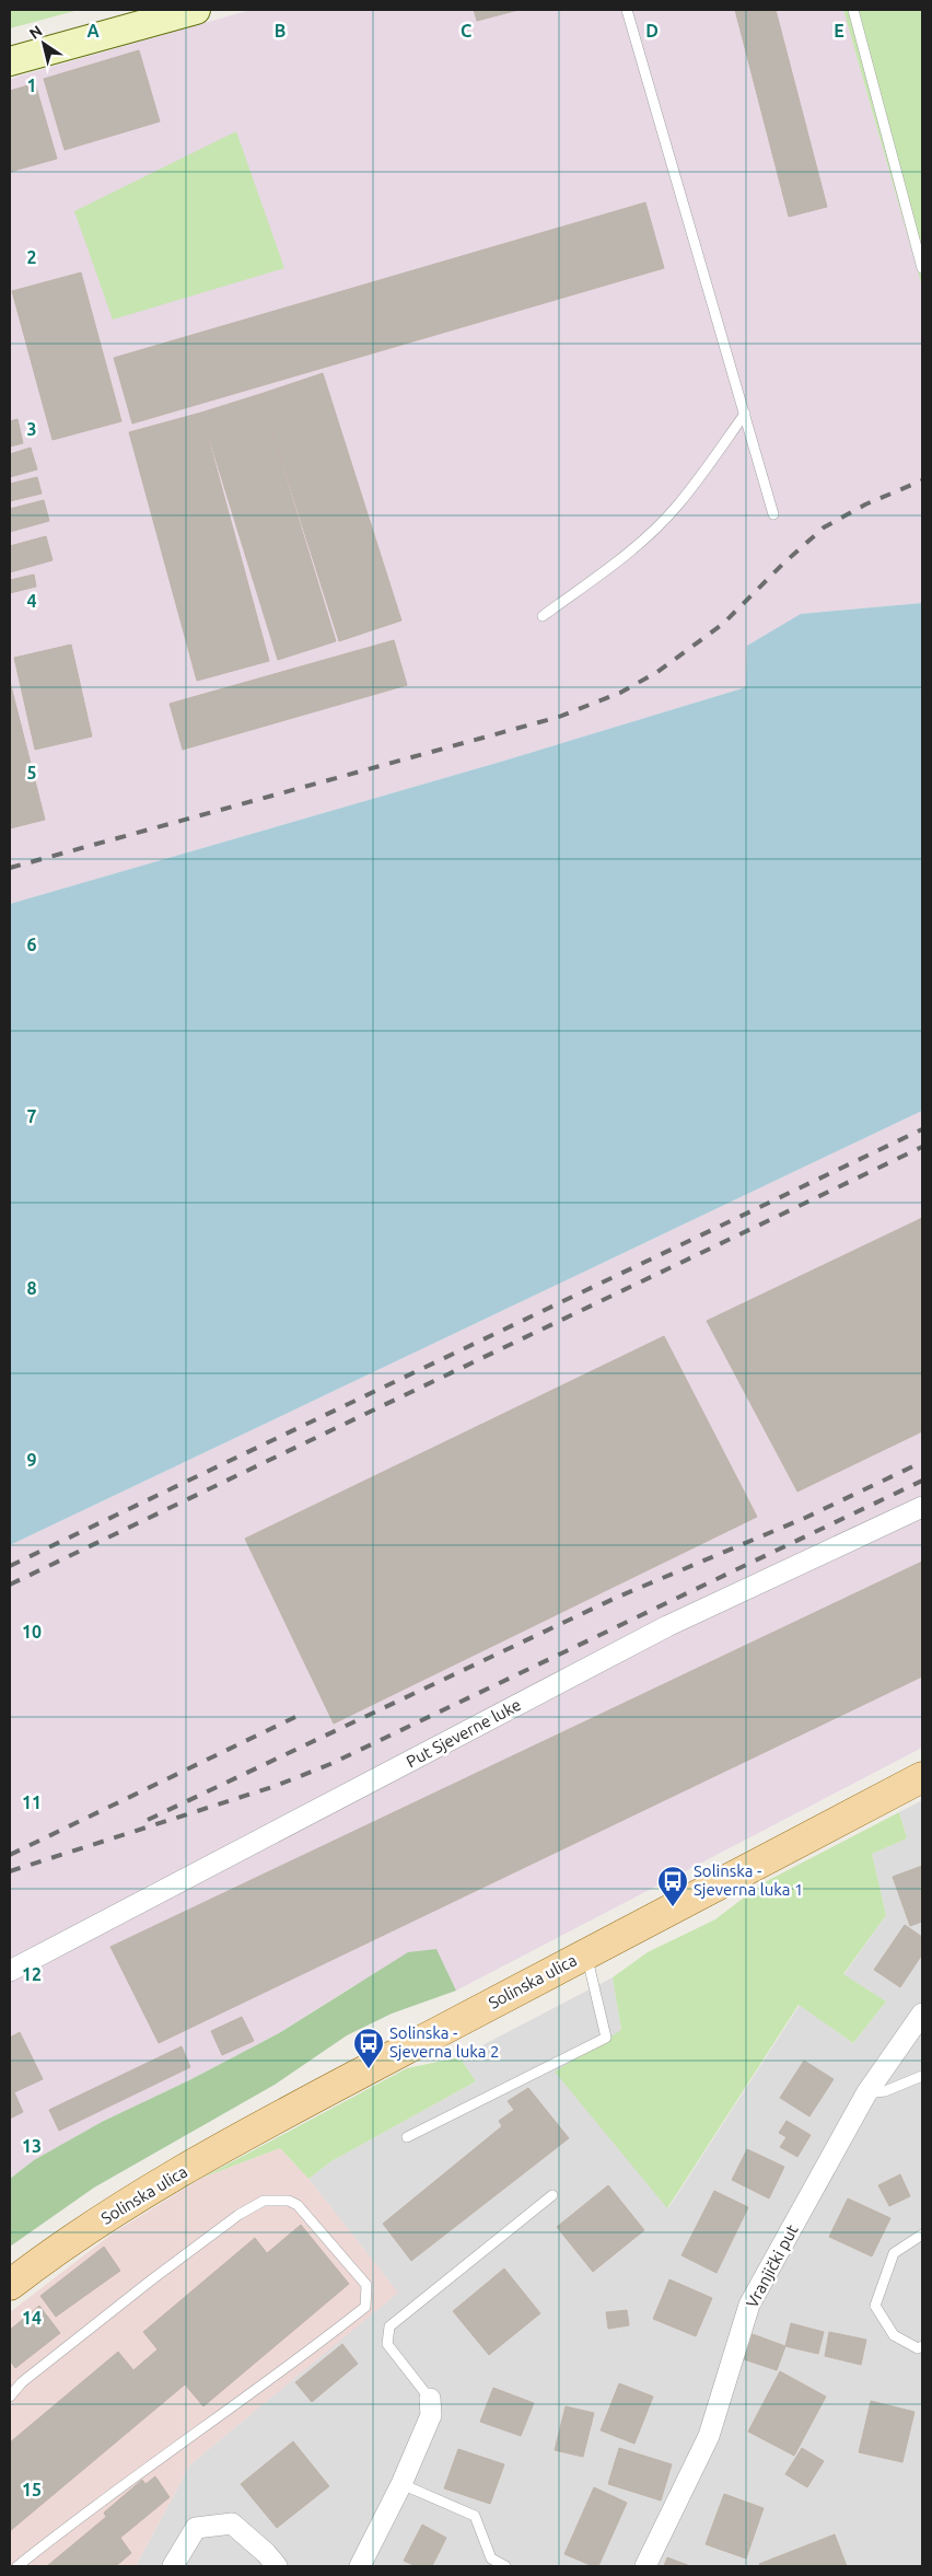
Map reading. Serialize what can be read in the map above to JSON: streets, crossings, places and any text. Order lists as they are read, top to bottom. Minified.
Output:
{"streets":{"main road":["Solinska ulica"],"street":["Put Sjeverne luke","Vranjički put"]},"places":{"bus stop":["Solinska - Sjeverna luka 1","Solinska - Sjeverna luka 2"]},"north":"top left","grid":{"columns":["A","B","C","D","E"],"rows":["1","2","3","4","5","6","7","8","9","10","11","12","13","14","15"]}}
